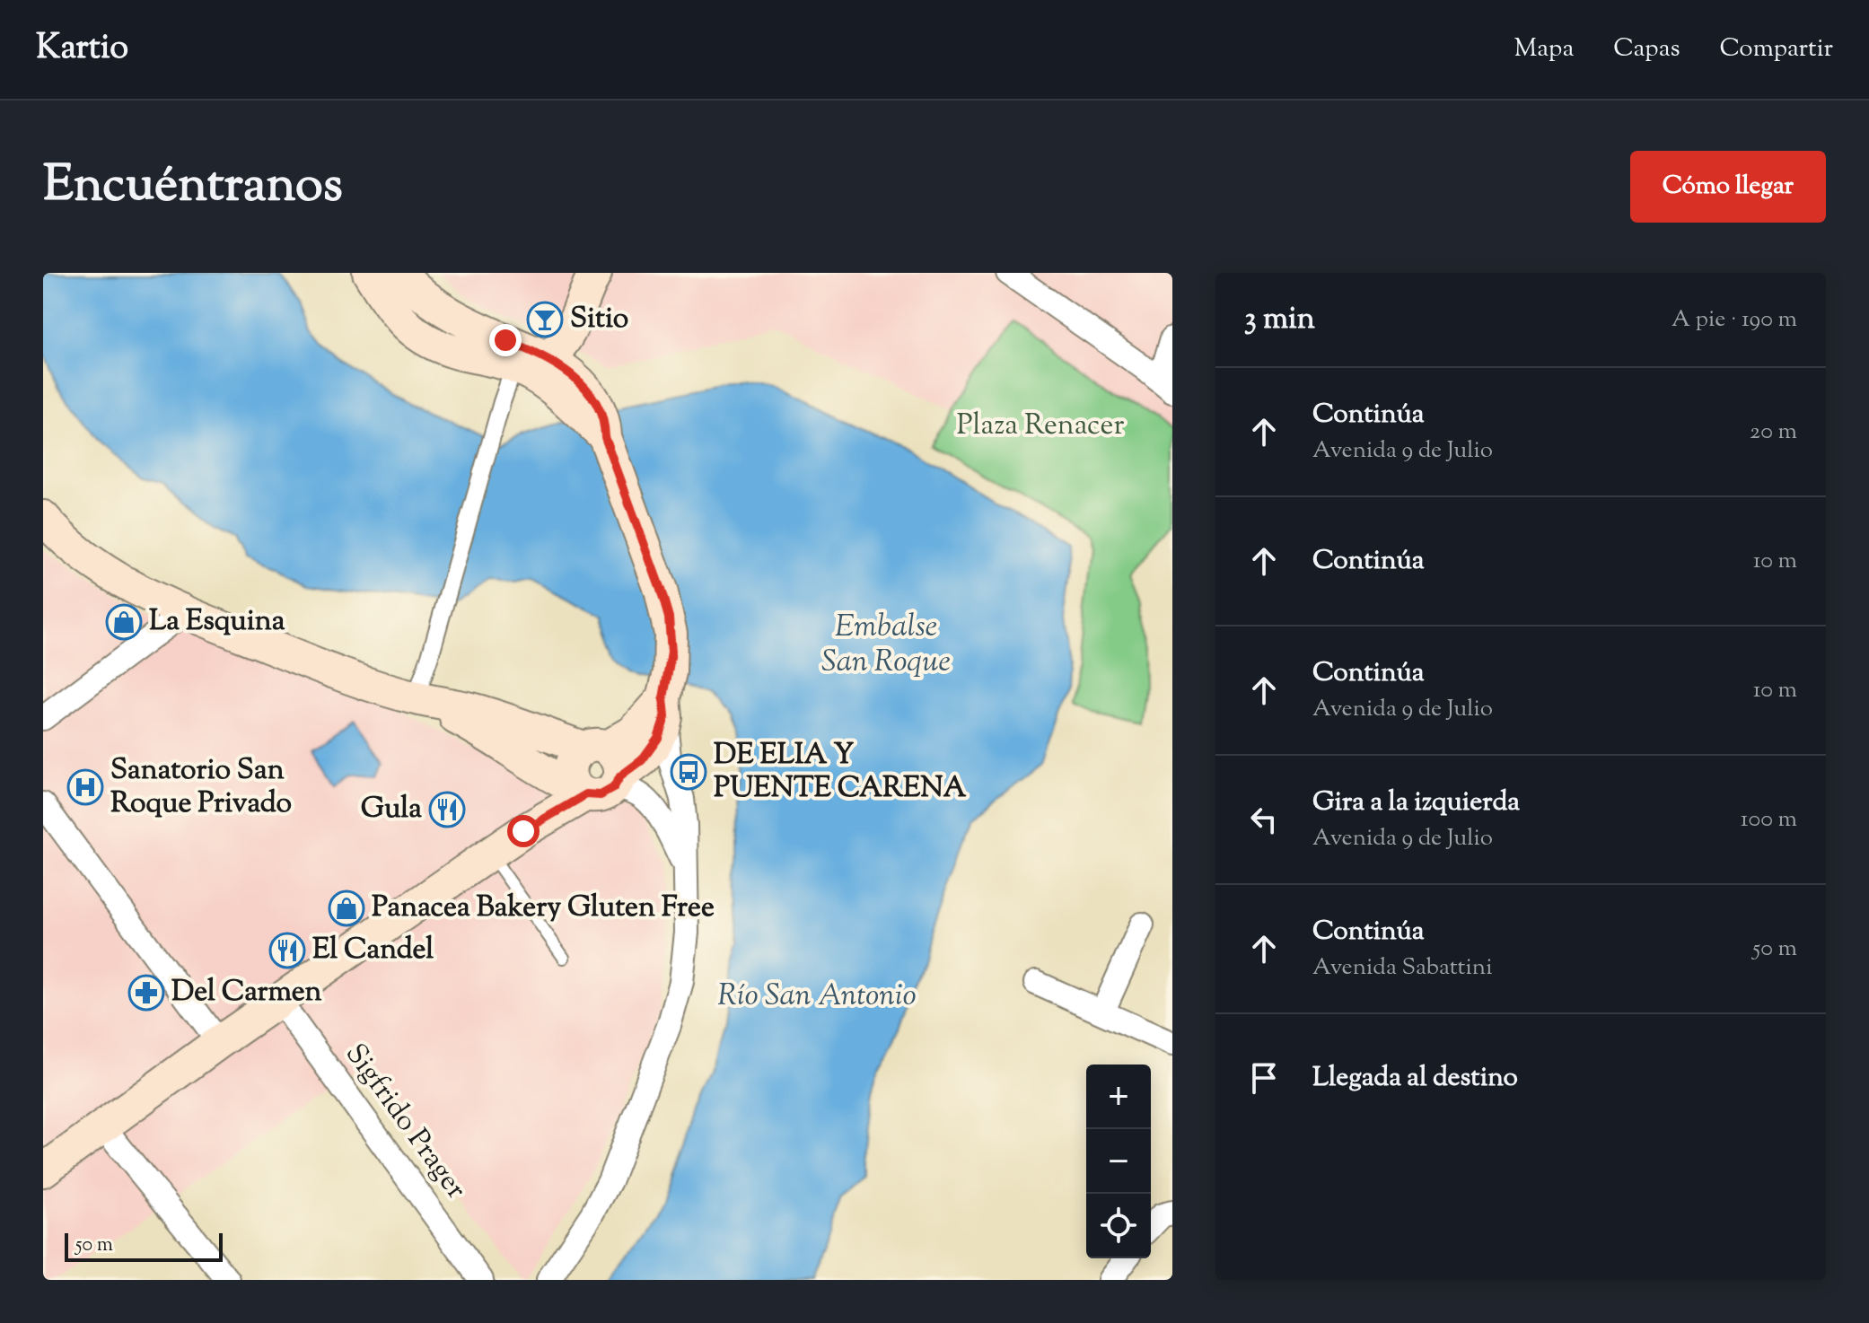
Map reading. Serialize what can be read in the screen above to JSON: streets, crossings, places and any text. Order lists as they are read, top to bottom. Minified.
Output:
{"streets":{"street":["Sigfrido Prager"]},"water":["Embalse San Roque","Río San Antonio"],"parks":["Plaza Renacer"],"places":{"bar":["Sitio"],"shop":["La Esquina","Panacea Bakery Gluten Free"],"bus stop":["DE ELIA Y PUENTE CARENA"],"hospital":["Sanatorio San Roque Privado"],"restaurant":["Gula","El Candel"],"pharmacy":["Del Carmen"]},"scale_bar":"50 m","page":{"header":"Kartio","nav":["Mapa","Capas","Compartir"],"title":"Encuéntranos","buttons":"Cómo llegar","heading":["3 min","A pie · 190 m"],"list":[["Continúa","Avenida 9 de Julio","20 m"],["Continúa","10 m"],["Continúa","Avenida 9 de Julio","10 m"],["Gira a la izquierda","Avenida 9 de Julio","100 m"],["Continúa","Avenida Sabattini","50 m"],"Llegada al destino"],"map_buttons":["+","−"],"scale":"50 m"}}
